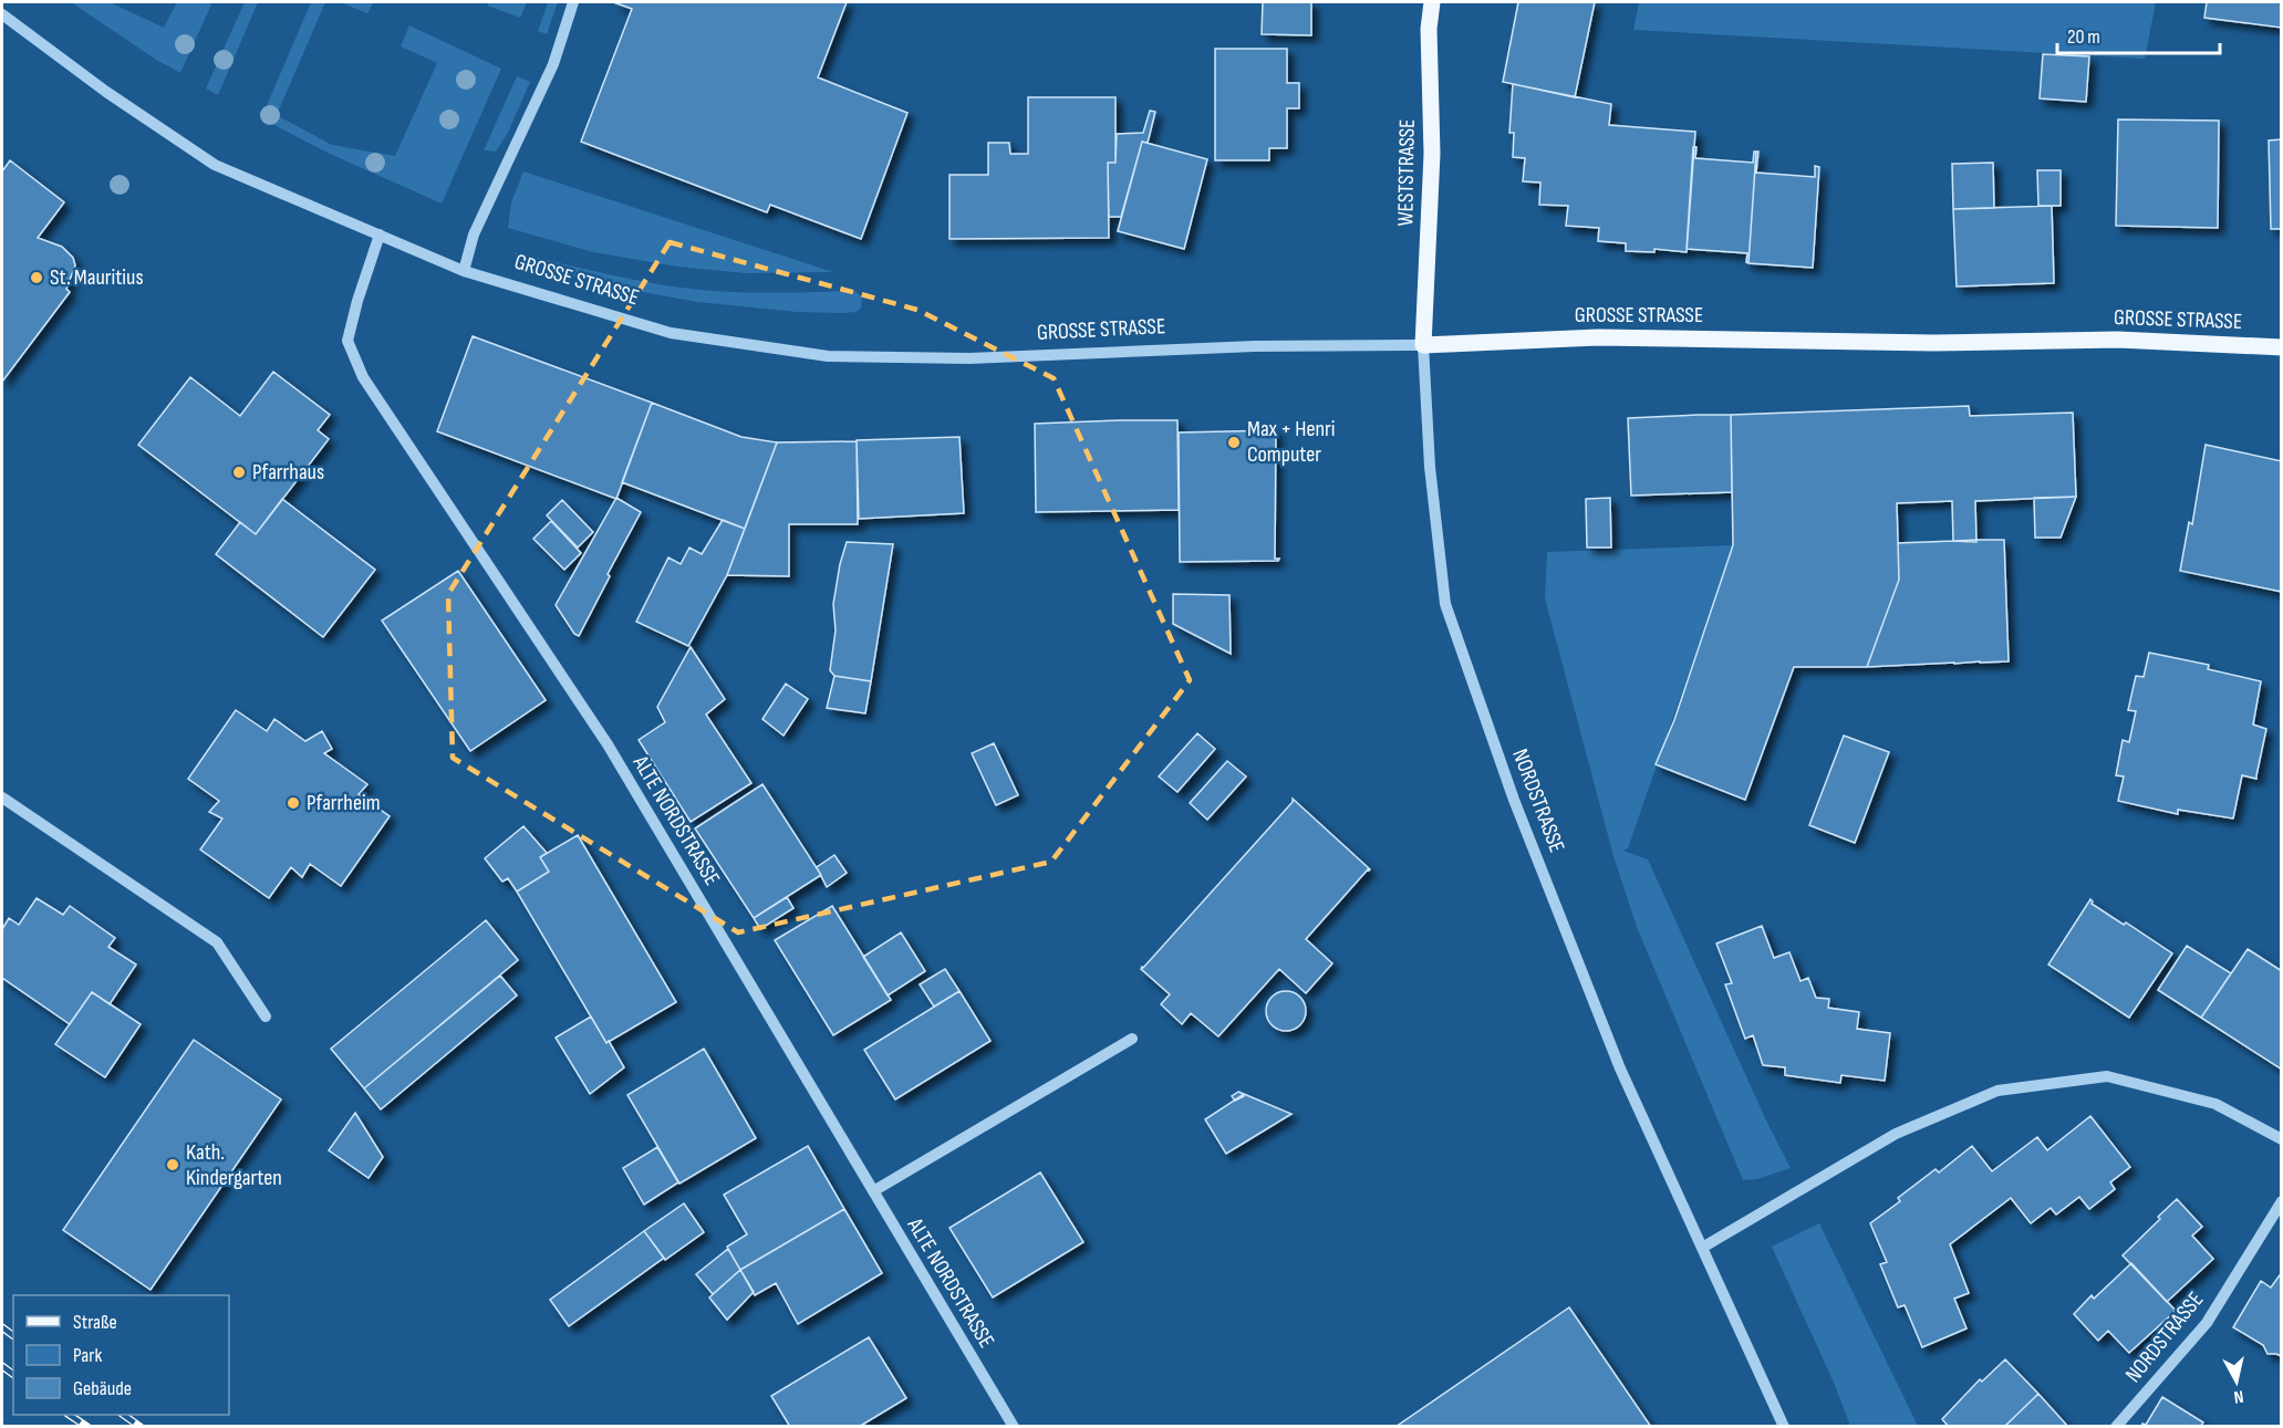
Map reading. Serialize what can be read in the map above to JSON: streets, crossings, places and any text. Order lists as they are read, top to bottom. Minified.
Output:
{"streets":{"main road":["WESTSTRASSE","GROSSE STRASSE"],"street":["NORDSTRASSE","ALTE NORDSTRASSE"]},"crossings":[["WESTSTRASSE","GROSSE STRASSE"],["WESTSTRASSE","NORDSTRASSE"],["GROSSE STRASSE","NORDSTRASSE"],["GROSSE STRASSE","ALTE NORDSTRASSE"]],"places":["St. Mauritius","Max + Henri Computer","Pfarrhaus","Pfarrheim","Kath. Kindergarten"],"legend":["Straße","Park","Gebäude"],"scale_bar":"20 m","north":"bottom"}
